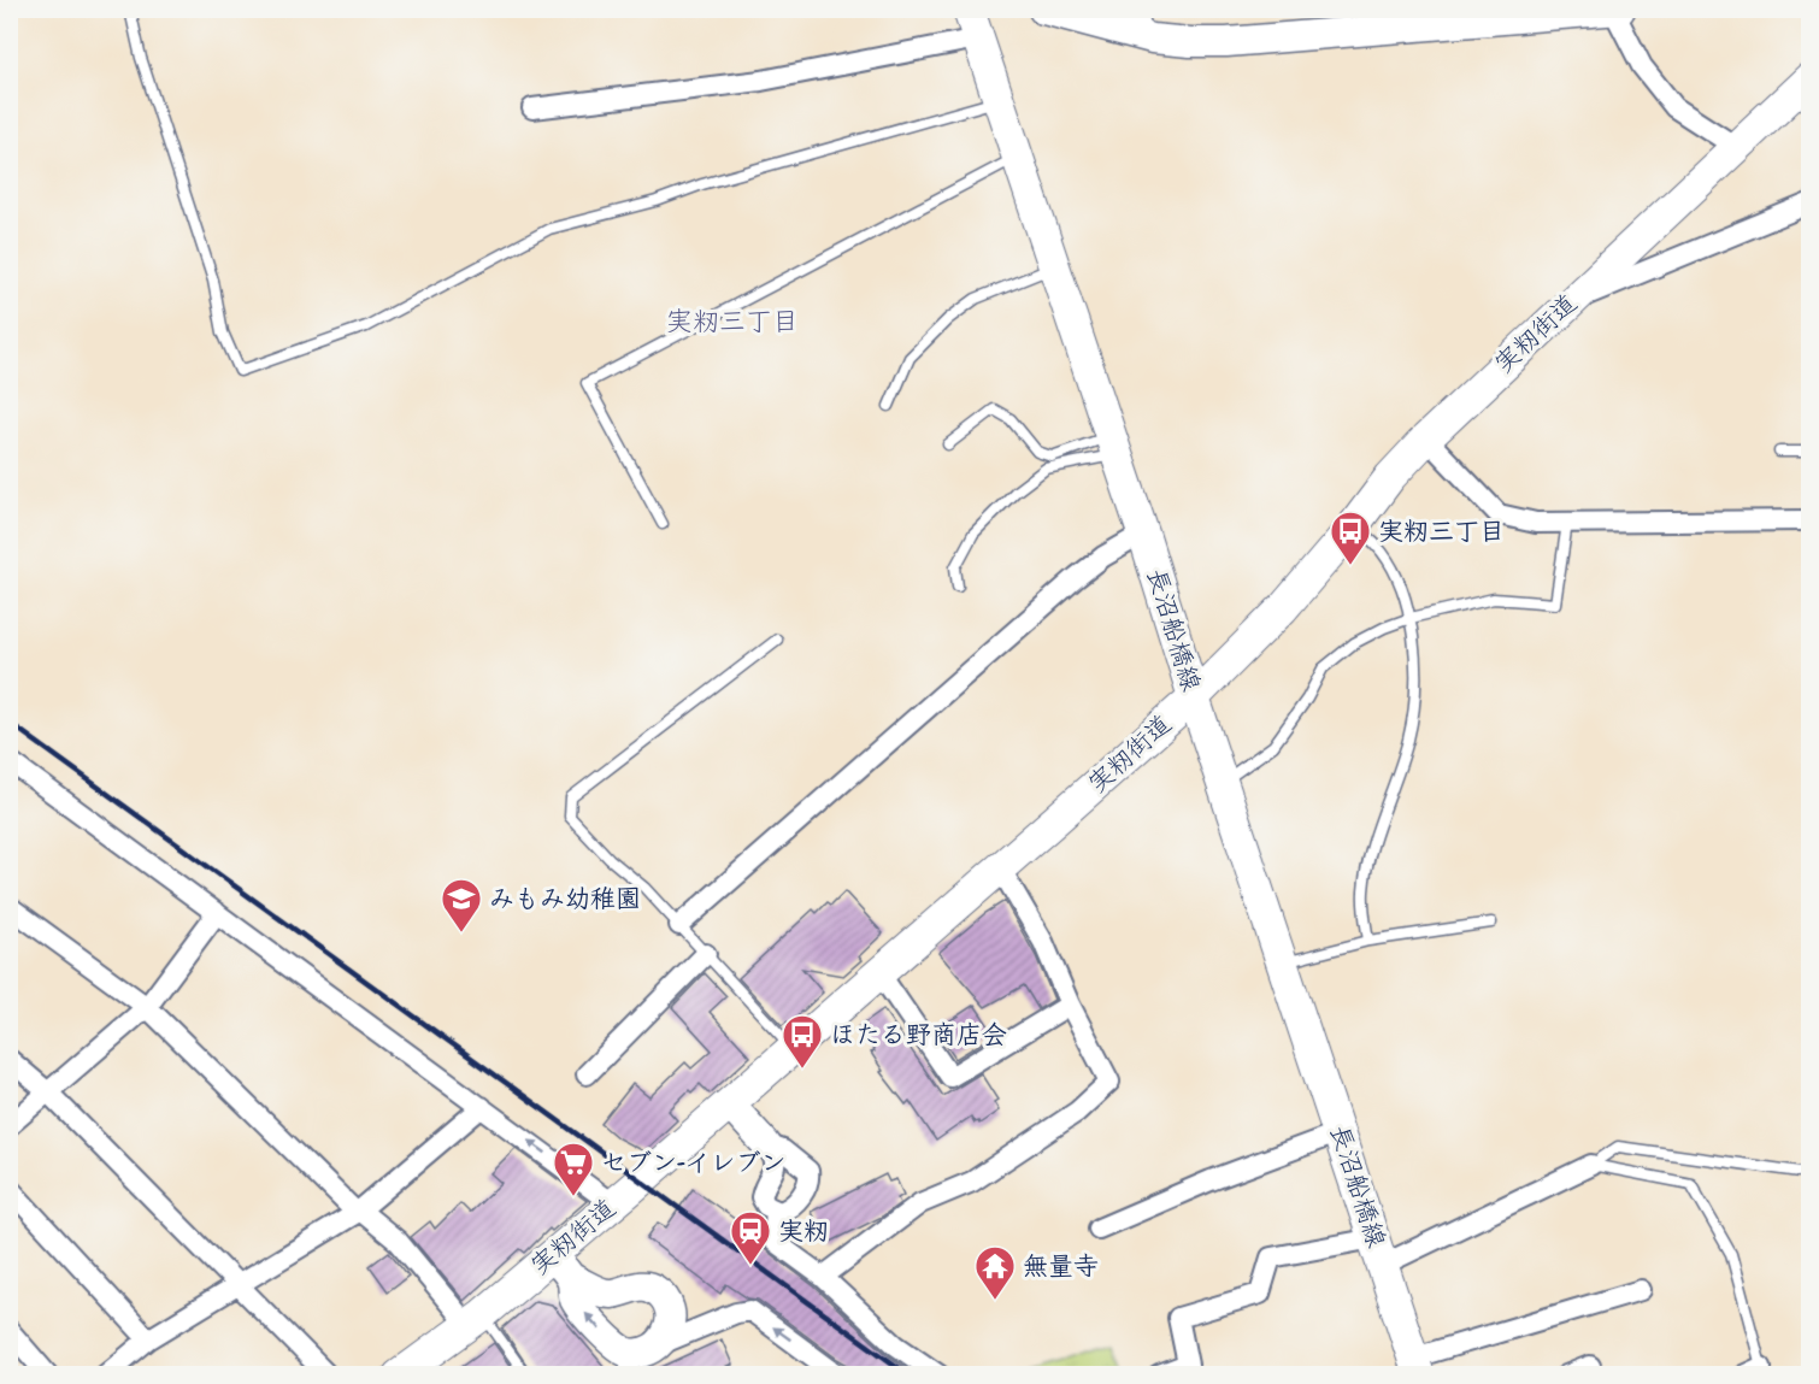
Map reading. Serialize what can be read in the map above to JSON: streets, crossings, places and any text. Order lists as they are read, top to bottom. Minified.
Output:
{"streets":{"main road":["実籾街道","長沼船橋線"]},"crossings":[["実籾街道","長沼船橋線"]],"districts":["実籾三丁目"],"places":{"bus stop":["実籾三丁目","ほたる野商店会"],"school or university":["みもみ幼稚園"],"supermarket":["セブン-イレブン"],"station":["実籾"],"temple":["無量寺"]}}
